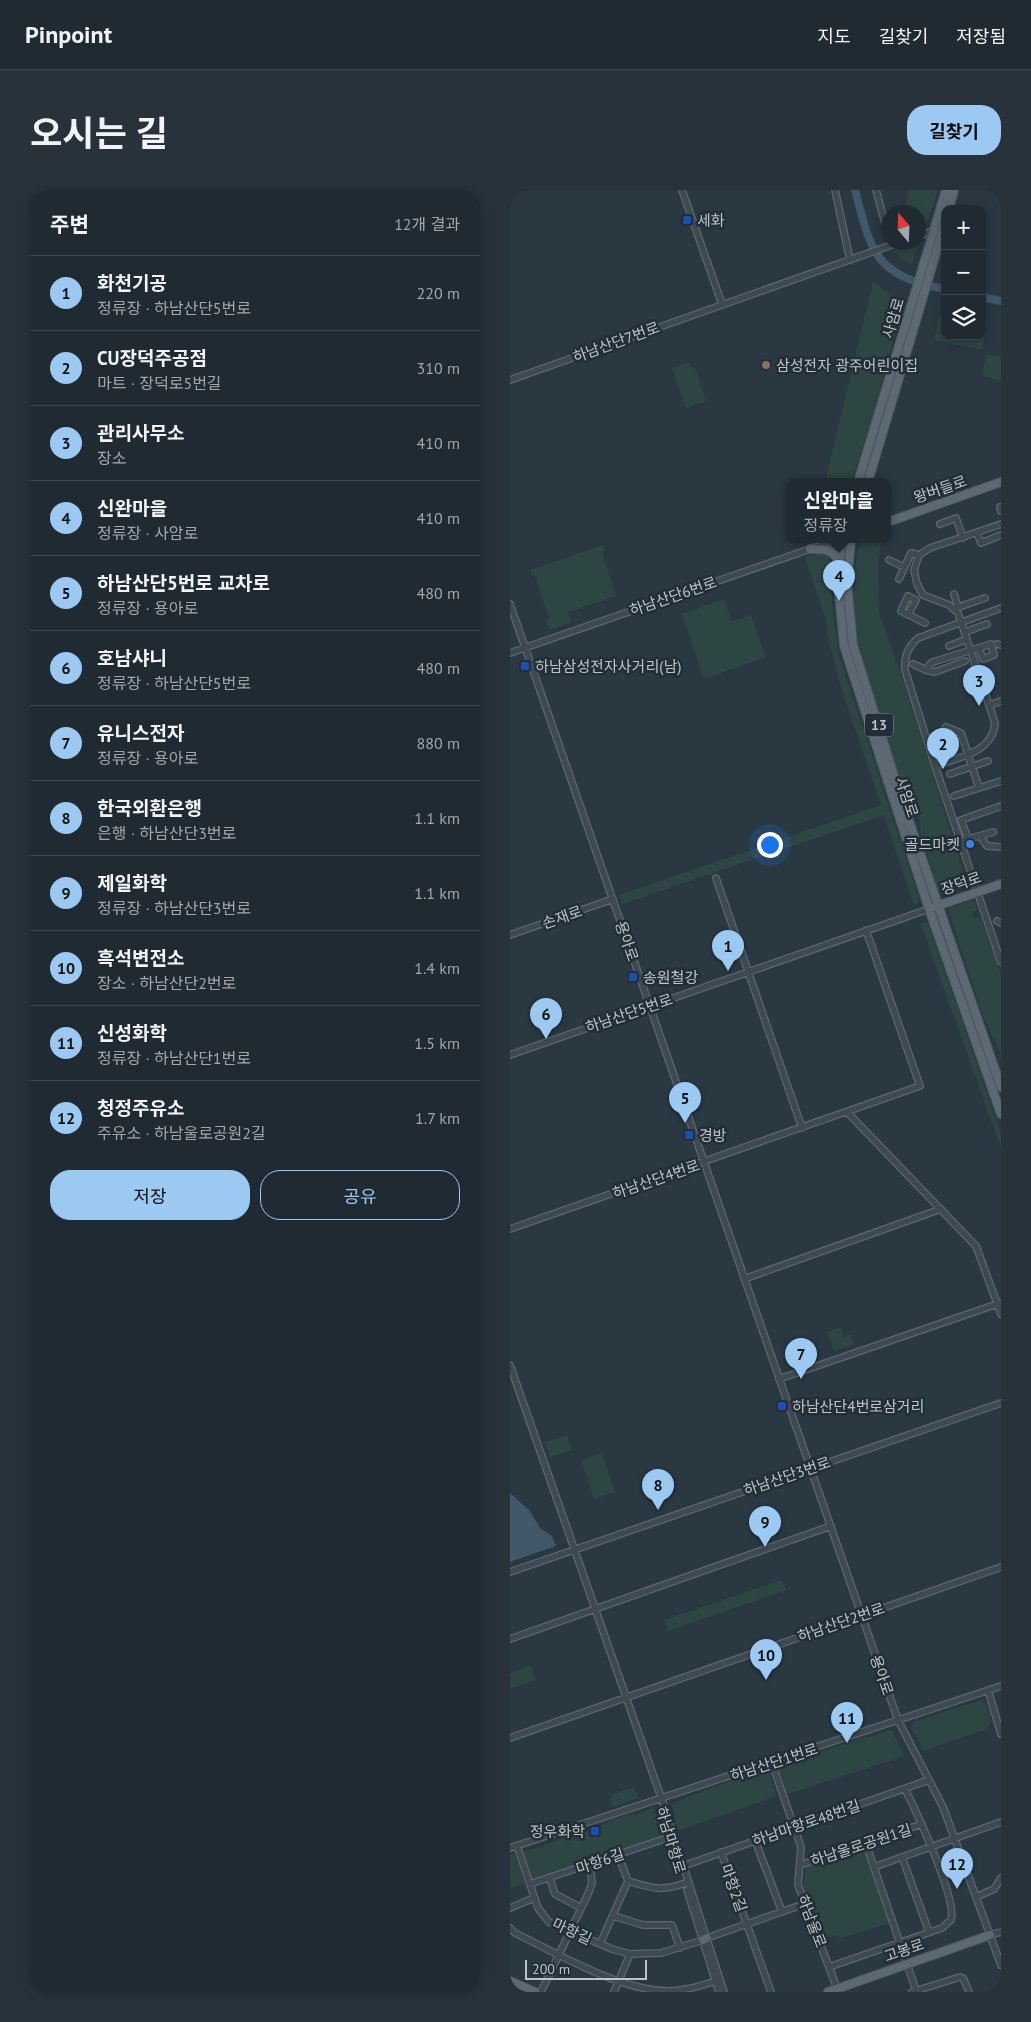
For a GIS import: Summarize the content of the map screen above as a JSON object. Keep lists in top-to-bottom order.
{
  "streets": {
    "main road": [
      "사암로",
      "왕버들로",
      "13",
      "장덕로",
      "고봉로"
    ],
    "street": [
      "하남산단7번로",
      "하남산단6번로",
      "손재로",
      "용아로",
      "하남산단5번로",
      "하남산단4번로",
      "하남산단3번로",
      "하남산단2번로",
      "하남산단1번로",
      "하남마항로48번길",
      "하남마항로",
      "하남울로공원1길",
      "마항6길",
      "마항2길",
      "하남울로",
      "마항길"
    ]
  },
  "crossings": [
    ["사암로", "장덕로"],
    ["사암로", "하남산단5번로"],
    ["하남산단6번로", "용아로"],
    ["장덕로", "하남산단5번로"],
    ["손재로", "용아로"],
    ["용아로", "하남산단5번로"],
    ["용아로", "하남산단4번로"],
    ["용아로", "하남산단3번로"],
    ["용아로", "하남산단2번로"],
    ["용아로", "하남산단1번로"],
    ["용아로", "하남마항로48번길"],
    ["용아로", "고봉로"],
    ["하남산단5번로", "하남산단4번로"],
    ["하남산단1번로", "하남마항로"],
    ["하남산단1번로", "하남울로"],
    ["하남산단1번로", "마항길"],
    ["하남마항로48번길", "하남마항로"],
    ["하남마항로48번길", "마항2길"],
    ["하남마항로48번길", "하남울로"],
    ["하남마항로", "마항6길"],
    ["하남마항로", "마항길"],
    ["하남울로공원1길", "하남울로"],
    ["마항6길", "마항길"],
    ["마항2길", "마항길"],
    ["하남울로", "마항길"],
    ["하남울로", "고봉로"]
  ],
  "places": {
    "transit": [
      "세화",
      "하남삼성전자사거리(남)",
      "송원철강",
      "경방",
      "하남산단4번로삼거리",
      "정우화학"
    ],
    "other": ["삼성전자 광주어린이집", "골드마켓"]
  },
  "scale_bar": "200 m",
  "north": "top",
  "page": {
    "header": "Pinpoint",
    "nav": ["지도", "길찾기", "저장됨"],
    "title": "오시는 길",
    "buttons": [
      "길찾기",
      ["저장", "공유"]
    ],
    "heading": ["주변", "12개 결과"],
    "map_buttons": ["+", "−"],
    "list": [
      {
        "mark": "1",
        "name": "화천기공",
        "note": "정류장 · 하남산단5번로",
        "value": "220 m"
      },
      {
        "mark": "2",
        "name": "CU장덕주공점",
        "note": "마트 · 장덕로5번길",
        "value": "310 m"
      },
      {
        "mark": "3",
        "name": "관리사무소",
        "note": "장소",
        "value": "410 m"
      },
      {
        "mark": "4",
        "name": "신완마을",
        "note": "정류장 · 사암로",
        "value": "410 m"
      },
      {
        "mark": "5",
        "name": "하남산단5번로 교차로",
        "note": "정류장 · 용아로",
        "value": "480 m"
      },
      {
        "mark": "6",
        "name": "호남샤니",
        "note": "정류장 · 하남산단5번로",
        "value": "480 m"
      },
      {
        "mark": "7",
        "name": "유니스전자",
        "note": "정류장 · 용아로",
        "value": "880 m"
      },
      {
        "mark": "8",
        "name": "한국외환은행",
        "note": "은행 · 하남산단3번로",
        "value": "1.1 km"
      },
      {
        "mark": "9",
        "name": "제일화학",
        "note": "정류장 · 하남산단3번로",
        "value": "1.1 km"
      },
      {
        "mark": "10",
        "name": "흑석변전소",
        "note": "장소 · 하남산단2번로",
        "value": "1.4 km"
      },
      {
        "mark": "11",
        "name": "신성화학",
        "note": "정류장 · 하남산단1번로",
        "value": "1.5 km"
      },
      {
        "mark": "12",
        "name": "청정주유소",
        "note": "주유소 · 하남울로공원2길",
        "value": "1.7 km"
      }
    ],
    "popup": ["신완마을", "정류장"],
    "pins": [
      "4",
      "3",
      "2",
      "1",
      "6",
      "5",
      "7",
      "8",
      "9",
      "10",
      "11",
      "12"
    ],
    "scale": "200 m"
  }
}
